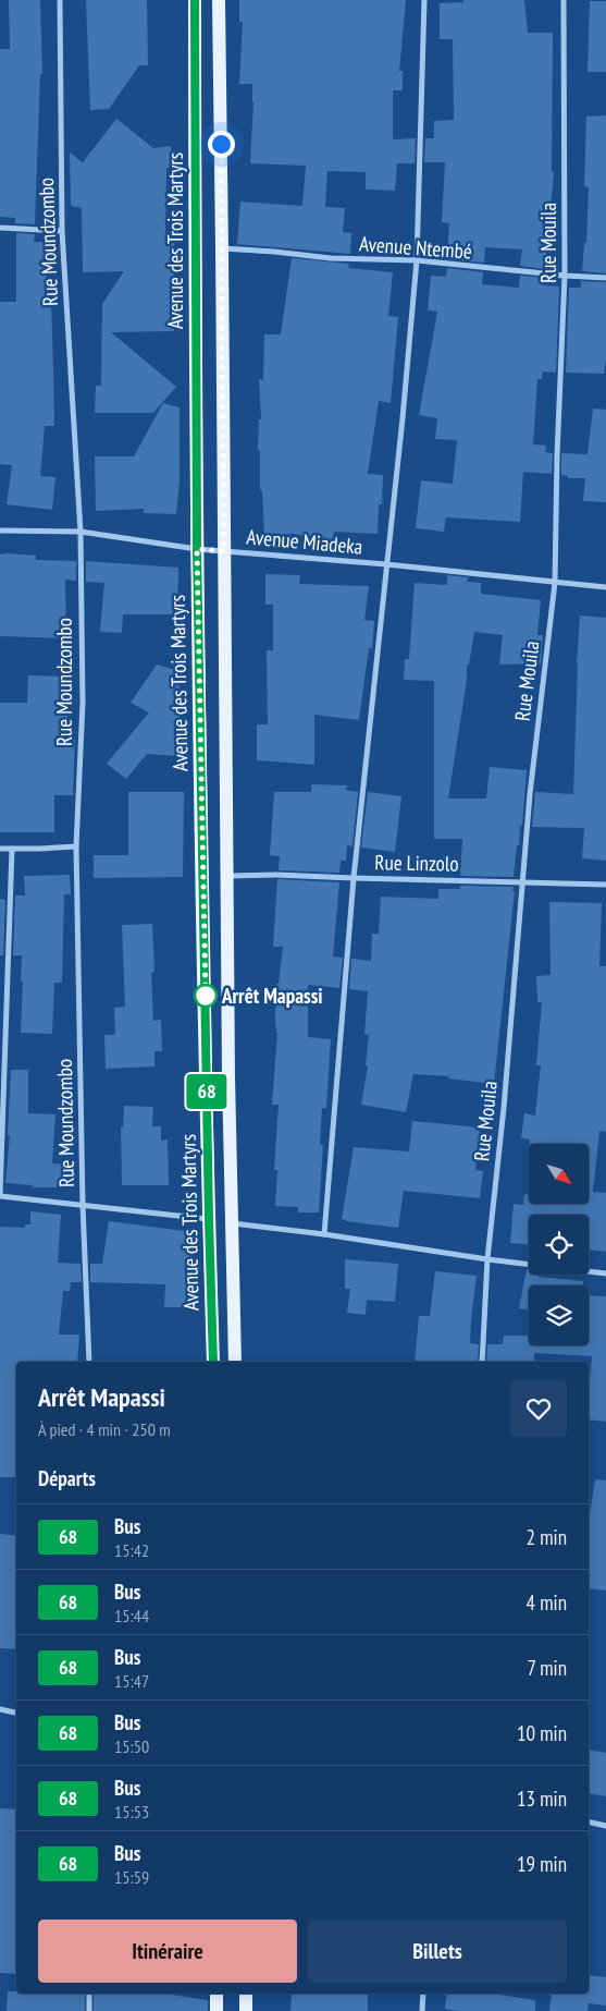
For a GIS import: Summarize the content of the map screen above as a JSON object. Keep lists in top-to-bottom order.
{
  "streets": {
    "main road": ["Avenue des Trois Martyrs"],
    "street": [
      "Rue Moundzombo",
      "Rue Mouila",
      "Avenue Ntembé",
      "Avenue Miadeka",
      "Rue Linzolo"
    ]
  },
  "crossings": [
    ["Avenue des Trois Martyrs", "Avenue Ntembé"],
    ["Avenue des Trois Martyrs", "Avenue Miadeka"],
    ["Avenue des Trois Martyrs", "Rue Linzolo"],
    ["Rue Moundzombo", "Avenue Miadeka"],
    ["Rue Mouila", "Avenue Ntembé"],
    ["Rue Mouila", "Avenue Miadeka"],
    ["Rue Mouila", "Rue Linzolo"]
  ],
  "places": ["Arrêt Mapassi"],
  "lines": ["bus line 68"],
  "north": "bottom right",
  "page": {
    "on_map": "68",
    "heading": [
      ["Arrêt Mapassi", "À pied · 4 min · 250 m"],
      "Départs"
    ],
    "list": [
      {
        "mark": "68",
        "name": "Bus",
        "note": "15:42",
        "value": "2 min"
      },
      {
        "mark": "68",
        "name": "Bus",
        "note": "15:44",
        "value": "4 min"
      },
      {
        "mark": "68",
        "name": "Bus",
        "note": "15:47",
        "value": "7 min"
      },
      {
        "mark": "68",
        "name": "Bus",
        "note": "15:50",
        "value": "10 min"
      },
      {
        "mark": "68",
        "name": "Bus",
        "note": "15:53",
        "value": "13 min"
      },
      {
        "mark": "68",
        "name": "Bus",
        "note": "15:59",
        "value": "19 min"
      }
    ],
    "buttons": ["Itinéraire", "Billets"]
  }
}
